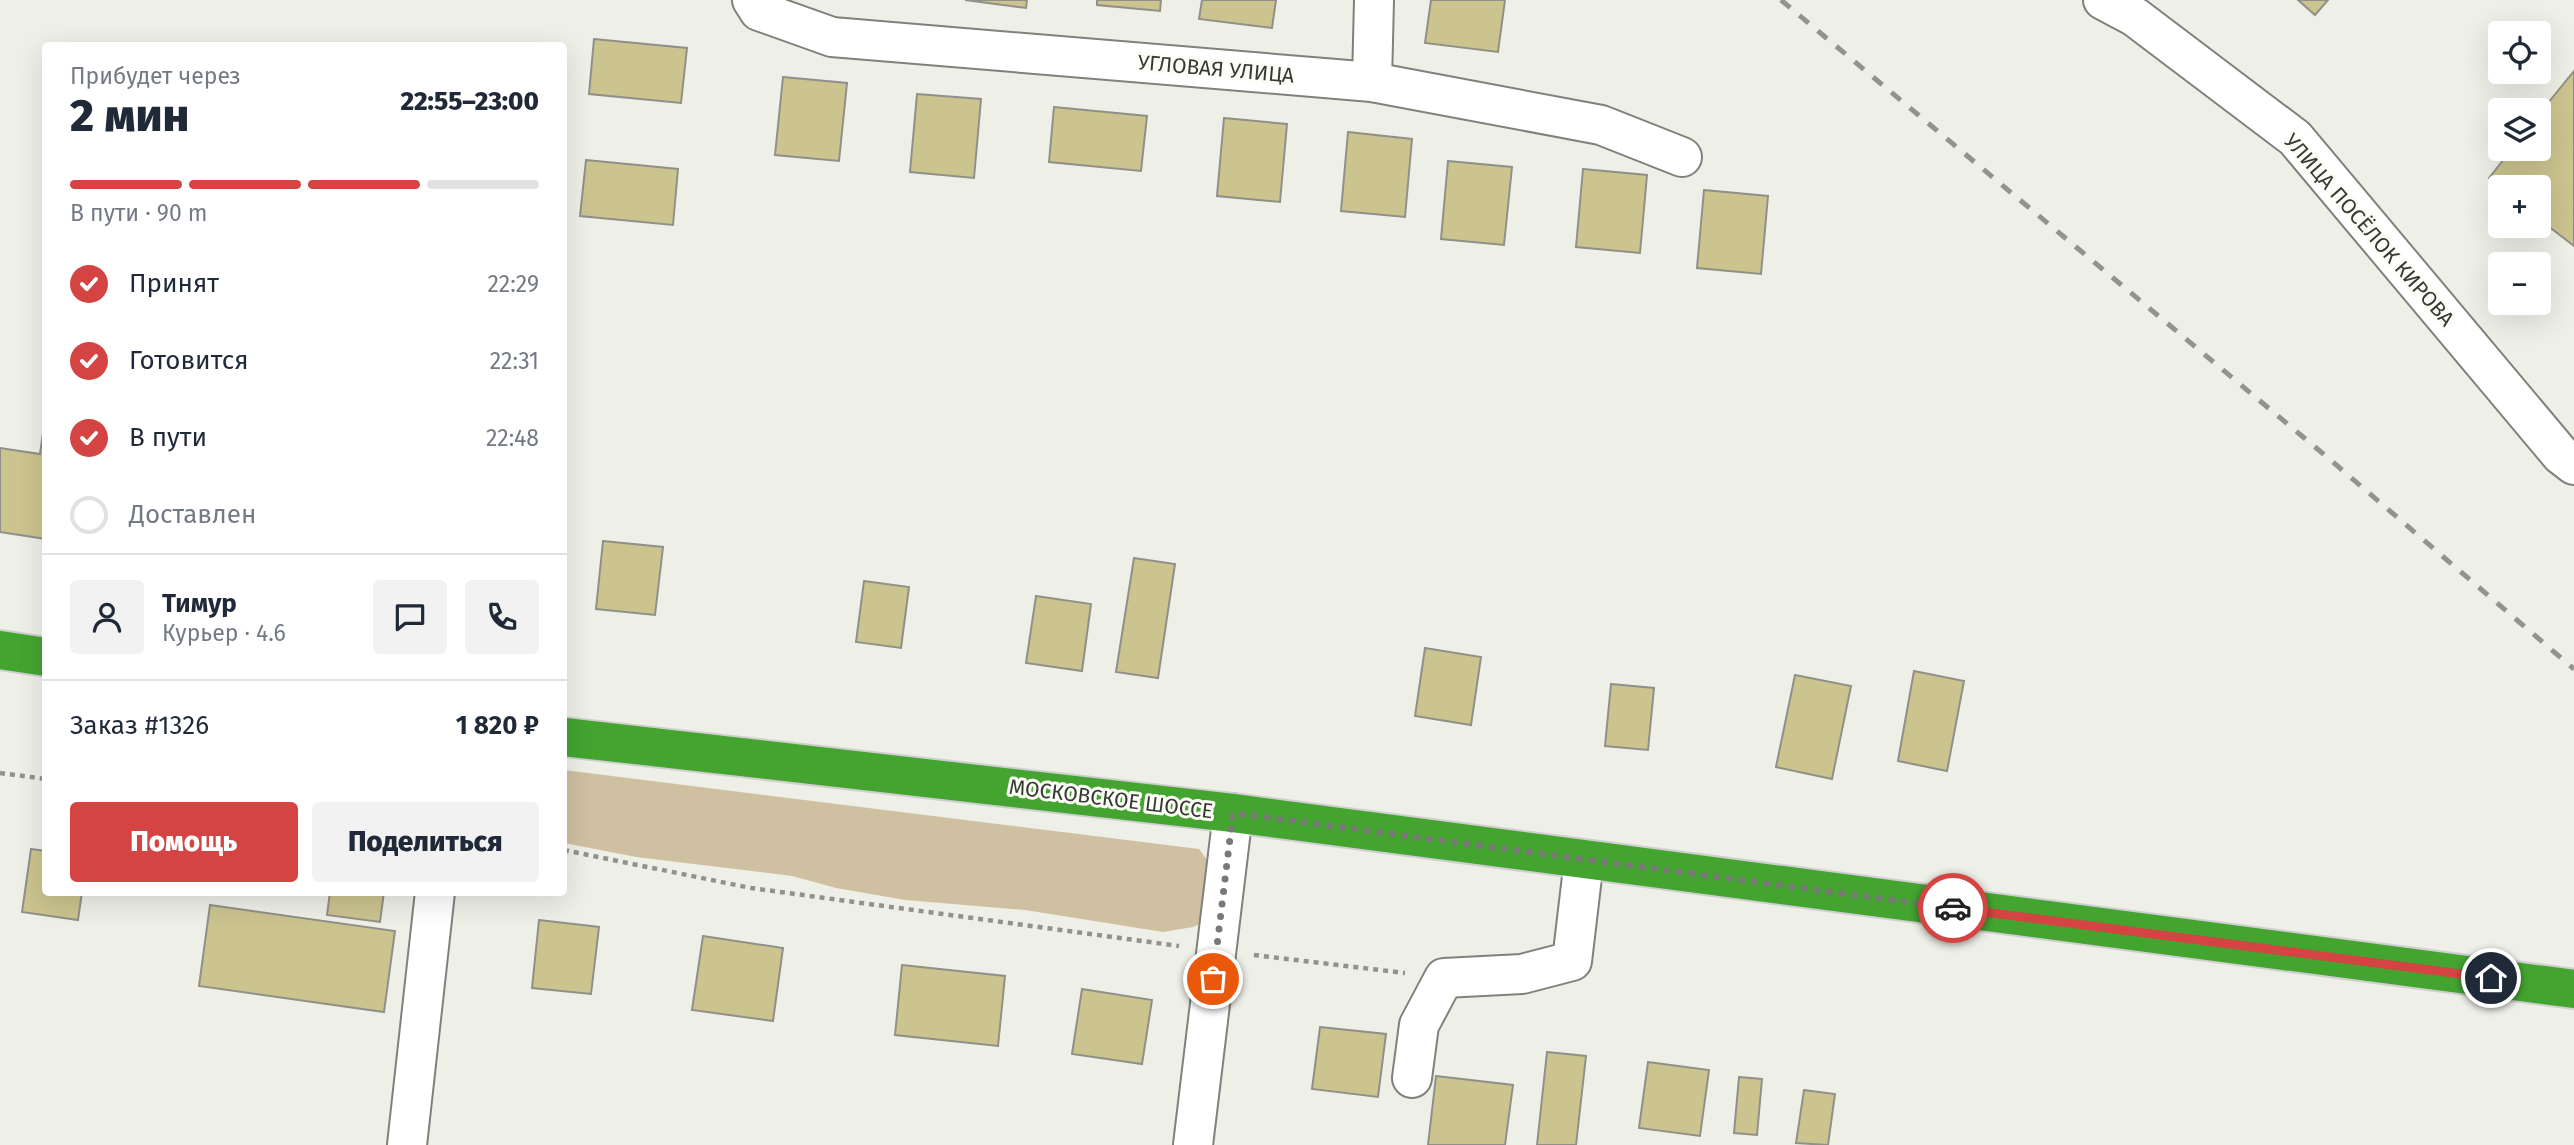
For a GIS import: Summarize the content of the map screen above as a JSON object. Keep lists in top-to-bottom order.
{
  "streets": {
    "highway": ["МОСКОВСКОЕ ШОССЕ"],
    "street": ["УГЛОВАЯ УЛИЦА", "УЛИЦА ПОСЁЛОК КИРОВА"]
  },
  "page": {
    "map_buttons": ["+", "−"],
    "heading": ["2 мин", "Прибудет через", "22:55–23:00"],
    "panel": [
      "Тимур",
      "Курьер · 4.6",
      "Заказ #1326",
      "1 820 ₽"
    ],
    "bar": "В пути · 90 m",
    "list": [
      ["Принят", "22:29"],
      ["Готовится", "22:31"],
      ["В пути", "22:48"],
      "Доставлен"
    ],
    "buttons": ["Помощь", "Поделиться"]
  }
}
